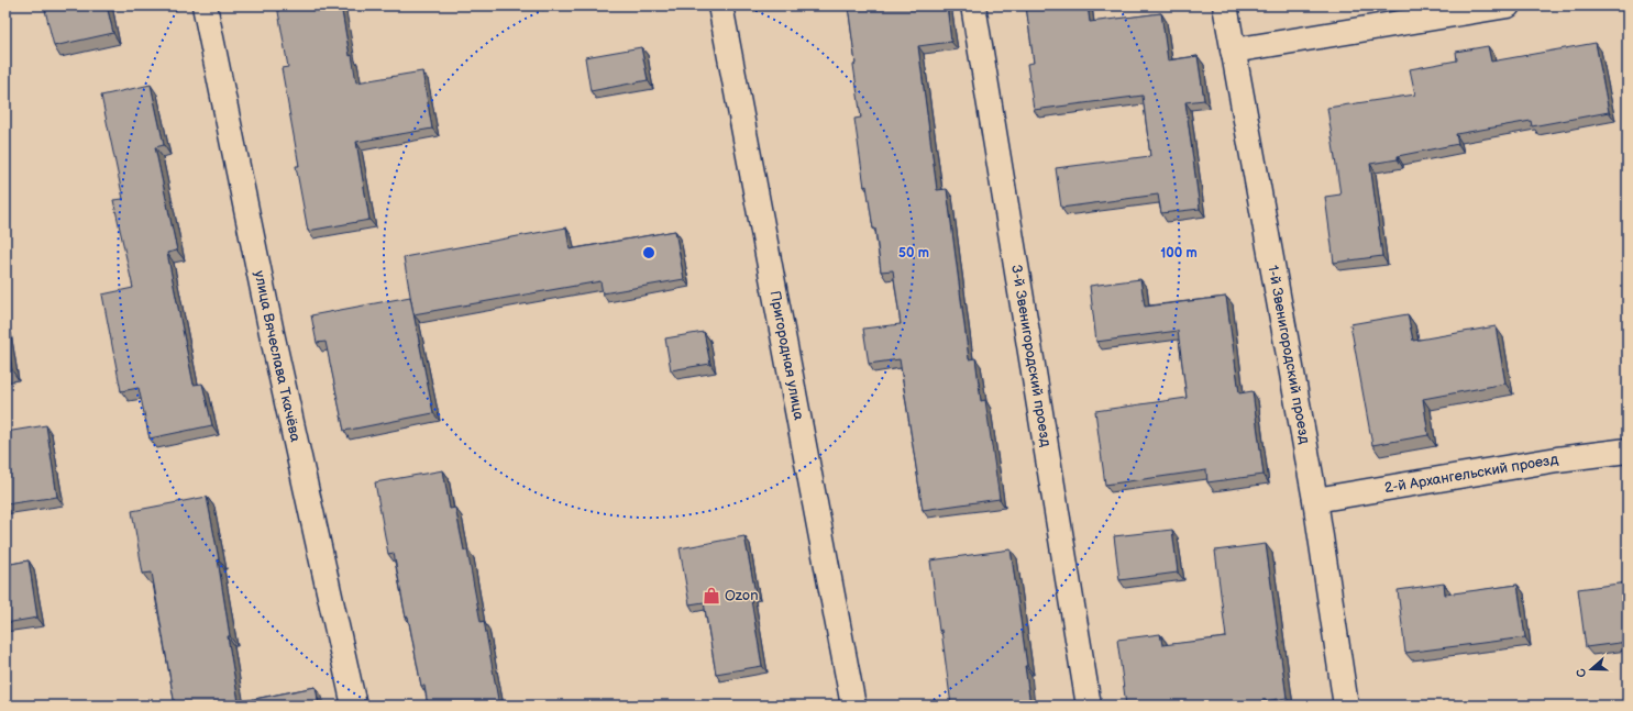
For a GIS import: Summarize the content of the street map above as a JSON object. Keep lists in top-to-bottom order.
{
  "streets": {
    "street": [
      "1-й Звенигородский проезд",
      "улица Вячеслава Ткачёва",
      "Пригородная улица",
      "3-й Звенигородский проезд",
      "2-й Архангельский проезд"
    ]
  },
  "crossings": [
    ["1-й Звенигородский проезд", "2-й Архангельский проезд"]
  ],
  "places": {
    "shop": ["Ozon"]
  },
  "north": "left",
  "rings": ["50 m", "100 m"]
}
